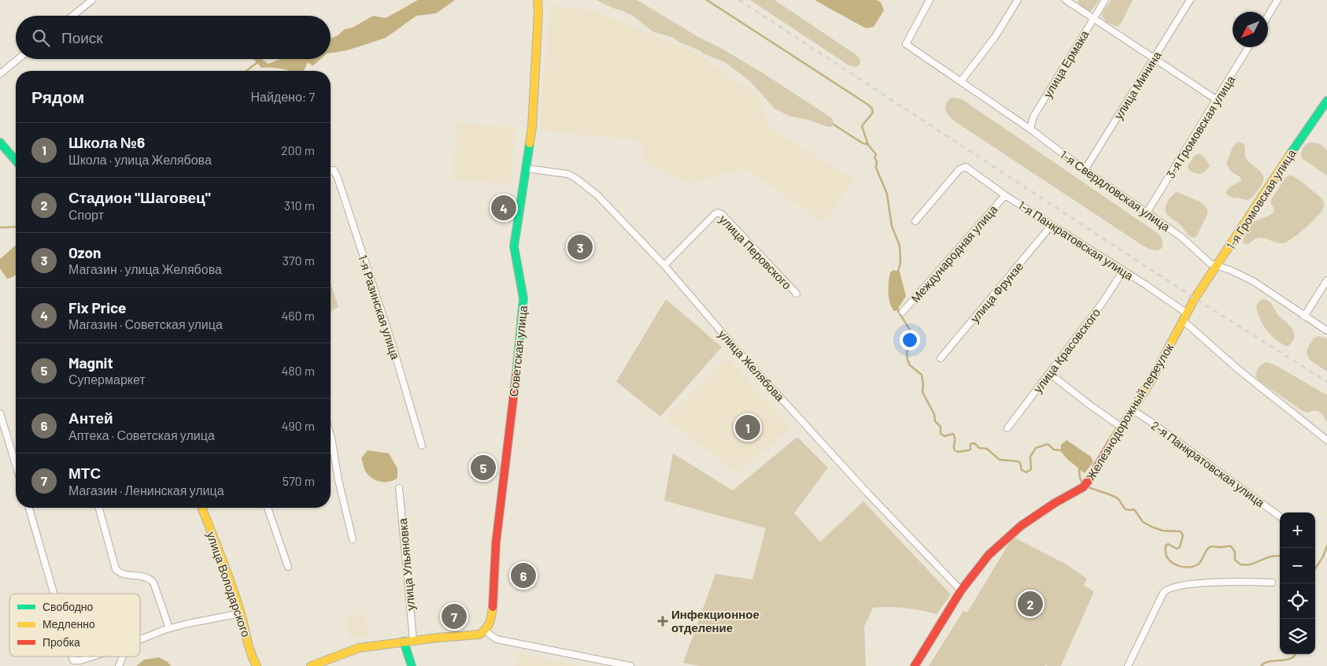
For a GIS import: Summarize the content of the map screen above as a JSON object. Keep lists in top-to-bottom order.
{
  "streets": {
    "street": [
      "улица Ермака",
      "улица Минина",
      "3-я Громовская улица",
      "1-я Свердловская улица",
      "1-я Громовская улица",
      "1-я Панкратовская улица",
      "улица Перовского",
      "Международная улица",
      "улица Фрунзе",
      "1-я Разинская улица",
      "улица Красовского",
      "Советская улица",
      "улица Желябова",
      "Железнодорожный переулок",
      "2-я Панкратовская улица",
      "улица Ульяновка",
      "улица Володарского"
    ]
  },
  "crossings": [
    ["улица Ермака", "1-я Свердловская улица"],
    ["улица Минина", "1-я Свердловская улица"],
    ["3-я Громовская улица", "1-я Свердловская улица"],
    ["1-я Свердловская улица", "1-я Громовская улица"],
    ["1-я Громовская улица", "Железнодорожный переулок"],
    ["1-я Панкратовская улица", "Международная улица"],
    ["1-я Панкратовская улица", "улица Фрунзе"],
    ["1-я Панкратовская улица", "улица Красовского"],
    ["1-я Панкратовская улица", "Железнодорожный переулок"],
    ["улица Перовского", "улица Желябова"],
    ["Советская улица", "улица Желябова"],
    ["улица Желябова", "Железнодорожный переулок"],
    ["Железнодорожный переулок", "2-я Панкратовская улица"]
  ],
  "places": {
    "health": ["Инфекционное отделение"]
  },
  "legend": ["Свободно", "Медленно", "Пробка"],
  "north": "bottom left",
  "page": {
    "search": "Поиск",
    "heading": ["Рядом", "Найдено: 7"],
    "list": [
      {
        "mark": "1",
        "name": "Школа №6",
        "note": "Школа · улица Желябова",
        "value": "200 m"
      },
      {
        "mark": "2",
        "name": "Стадион \"Шаговец\"",
        "note": "Спорт",
        "value": "310 m"
      },
      {
        "mark": "3",
        "name": "Ozon",
        "note": "Магазин · улица Желябова",
        "value": "370 m"
      },
      {
        "mark": "4",
        "name": "Fix Price",
        "note": "Магазин · Советская улица",
        "value": "460 m"
      },
      {
        "mark": "5",
        "name": "Magnit",
        "note": "Супермаркет",
        "value": "480 m"
      },
      {
        "mark": "6",
        "name": "Антей",
        "note": "Аптека · Советская улица",
        "value": "490 m"
      },
      {
        "mark": "7",
        "name": "МТС",
        "note": "Магазин · Ленинская улица",
        "value": "570 m"
      }
    ],
    "pins": [
      "4",
      "3",
      "1",
      "5",
      "6",
      "2",
      "7"
    ],
    "map_buttons": ["+", "−"]
  }
}
